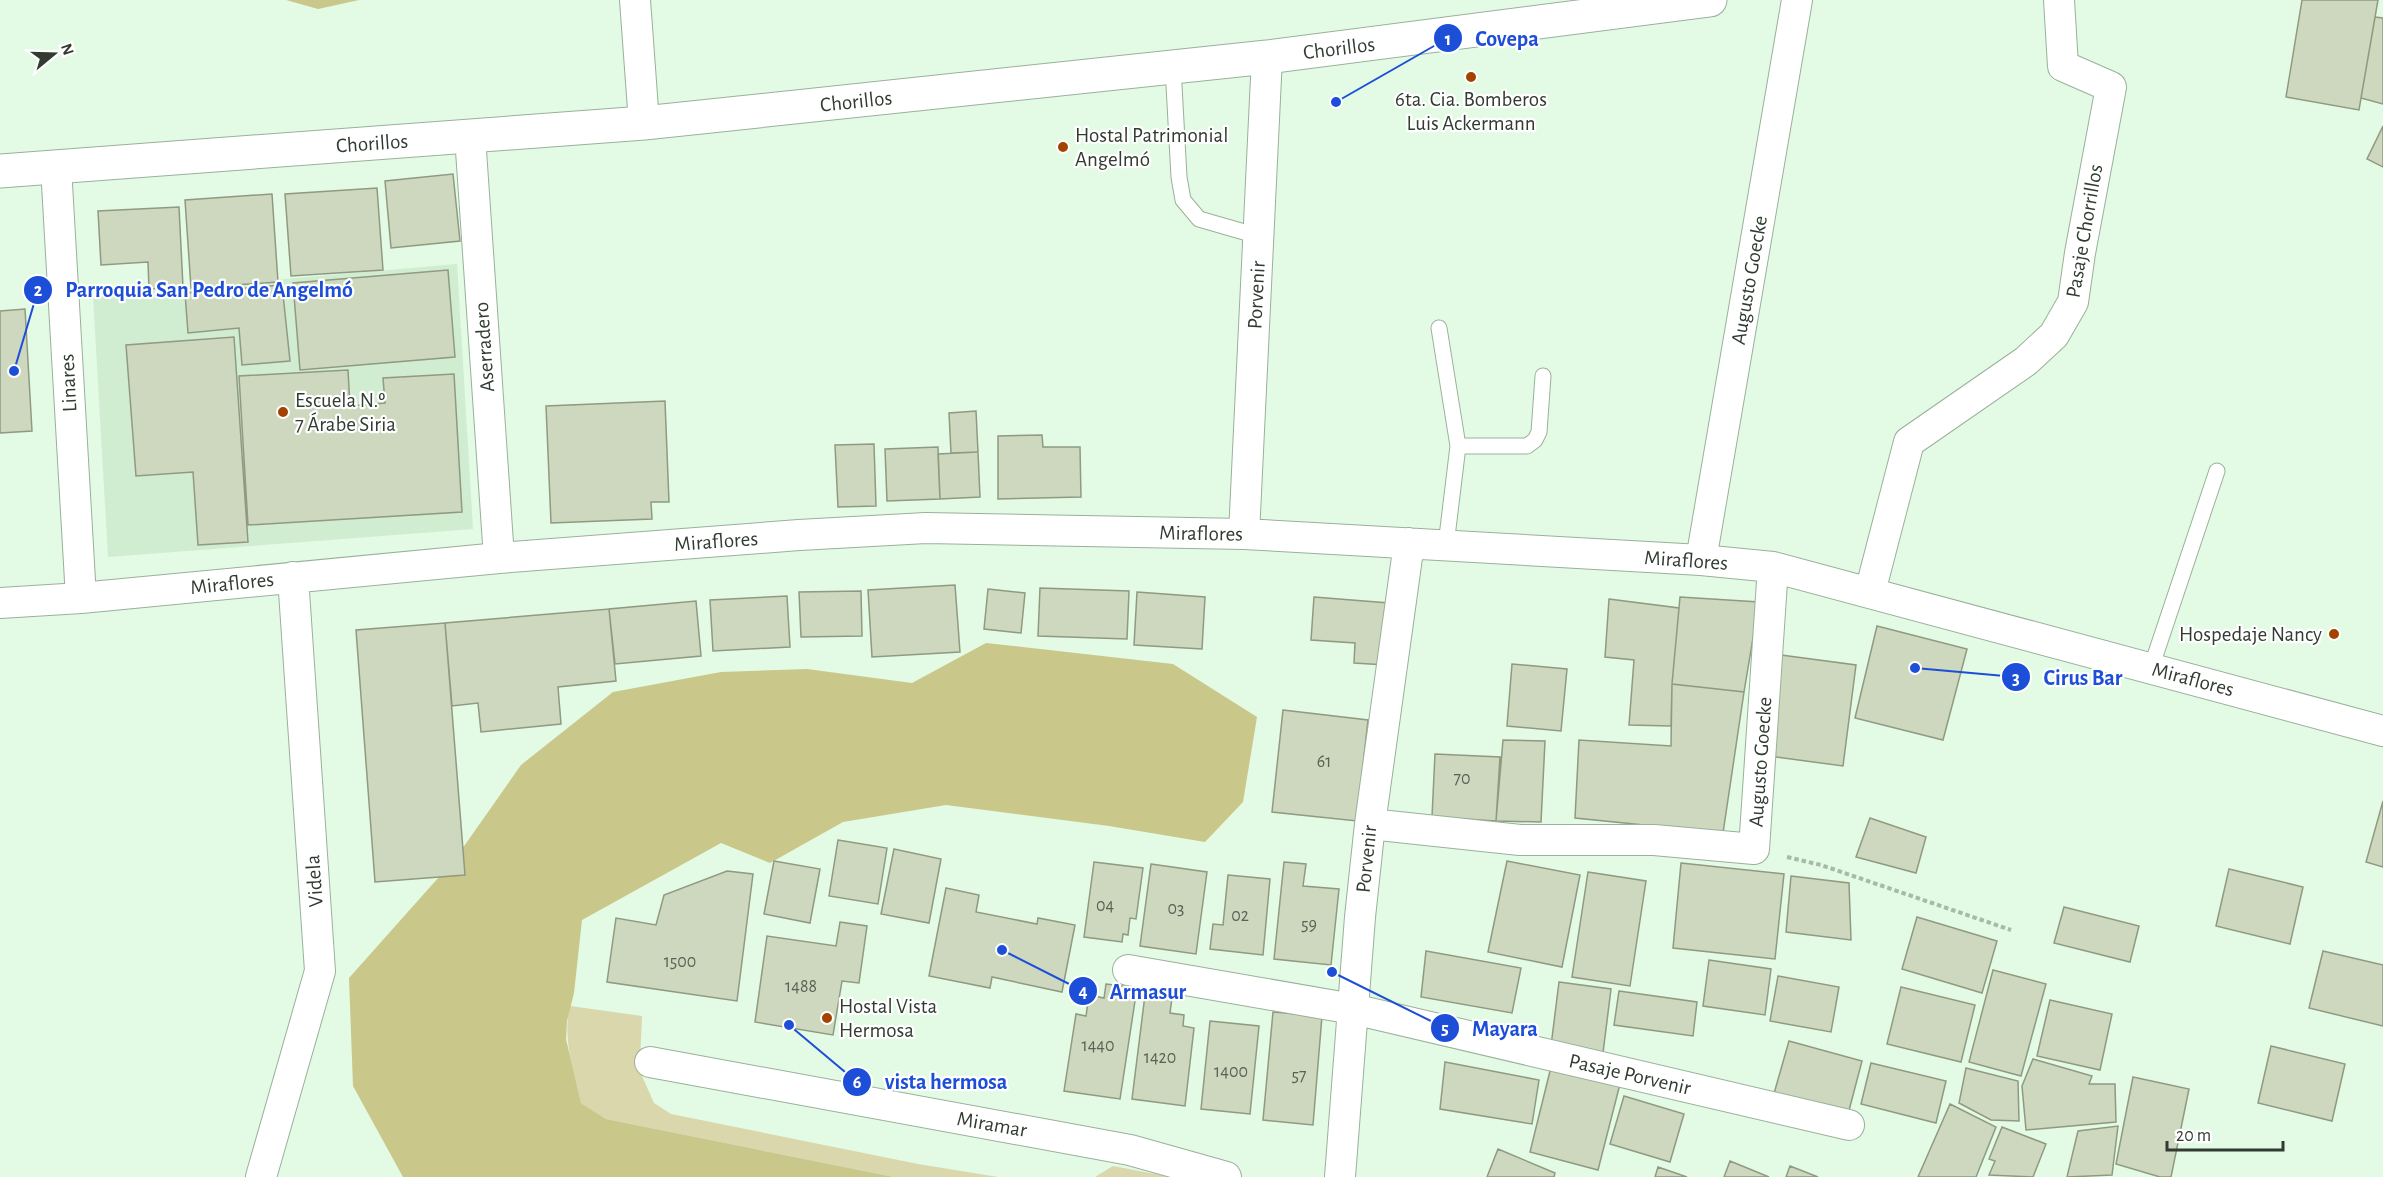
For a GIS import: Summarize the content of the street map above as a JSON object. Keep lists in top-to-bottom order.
{
  "streets": {
    "street": [
      "Chorillos",
      "Pasaje Chorrillos",
      "Augusto Goecke",
      "Porvenir",
      "Aserradero",
      "Linares",
      "Miraflores",
      "Videla",
      "Pasaje Porvenir",
      "Miramar"
    ]
  },
  "crossings": [
    ["Chorillos", "Porvenir"],
    ["Chorillos", "Aserradero"],
    ["Chorillos", "Linares"],
    ["Pasaje Chorrillos", "Miraflores"],
    ["Augusto Goecke", "Porvenir"],
    ["Augusto Goecke", "Miraflores"],
    ["Porvenir", "Miraflores"],
    ["Porvenir", "Pasaje Porvenir"],
    ["Aserradero", "Miraflores"],
    ["Linares", "Miraflores"],
    ["Miraflores", "Videla"]
  ],
  "places": [
    "6ta. Cia. Bomberos Luis Ackermann",
    "Covepa",
    "Hostal Patrimonial Angelmó",
    "Parroquia San Pedro de Angelmó",
    "Escuela N.º 7 Árabe Siria",
    "Hospedaje Nancy",
    "Cirus Bar",
    "Armasur",
    "Mayara",
    "Hostal Vista Hermosa",
    "vista hermosa"
  ],
  "house_numbers": [
    "61",
    "70",
    "04",
    "03",
    "02",
    "59",
    "1500",
    "1488",
    "1440",
    "1420",
    "1400",
    "57"
  ],
  "scale_bar": "20 m",
  "north": "right"
}
